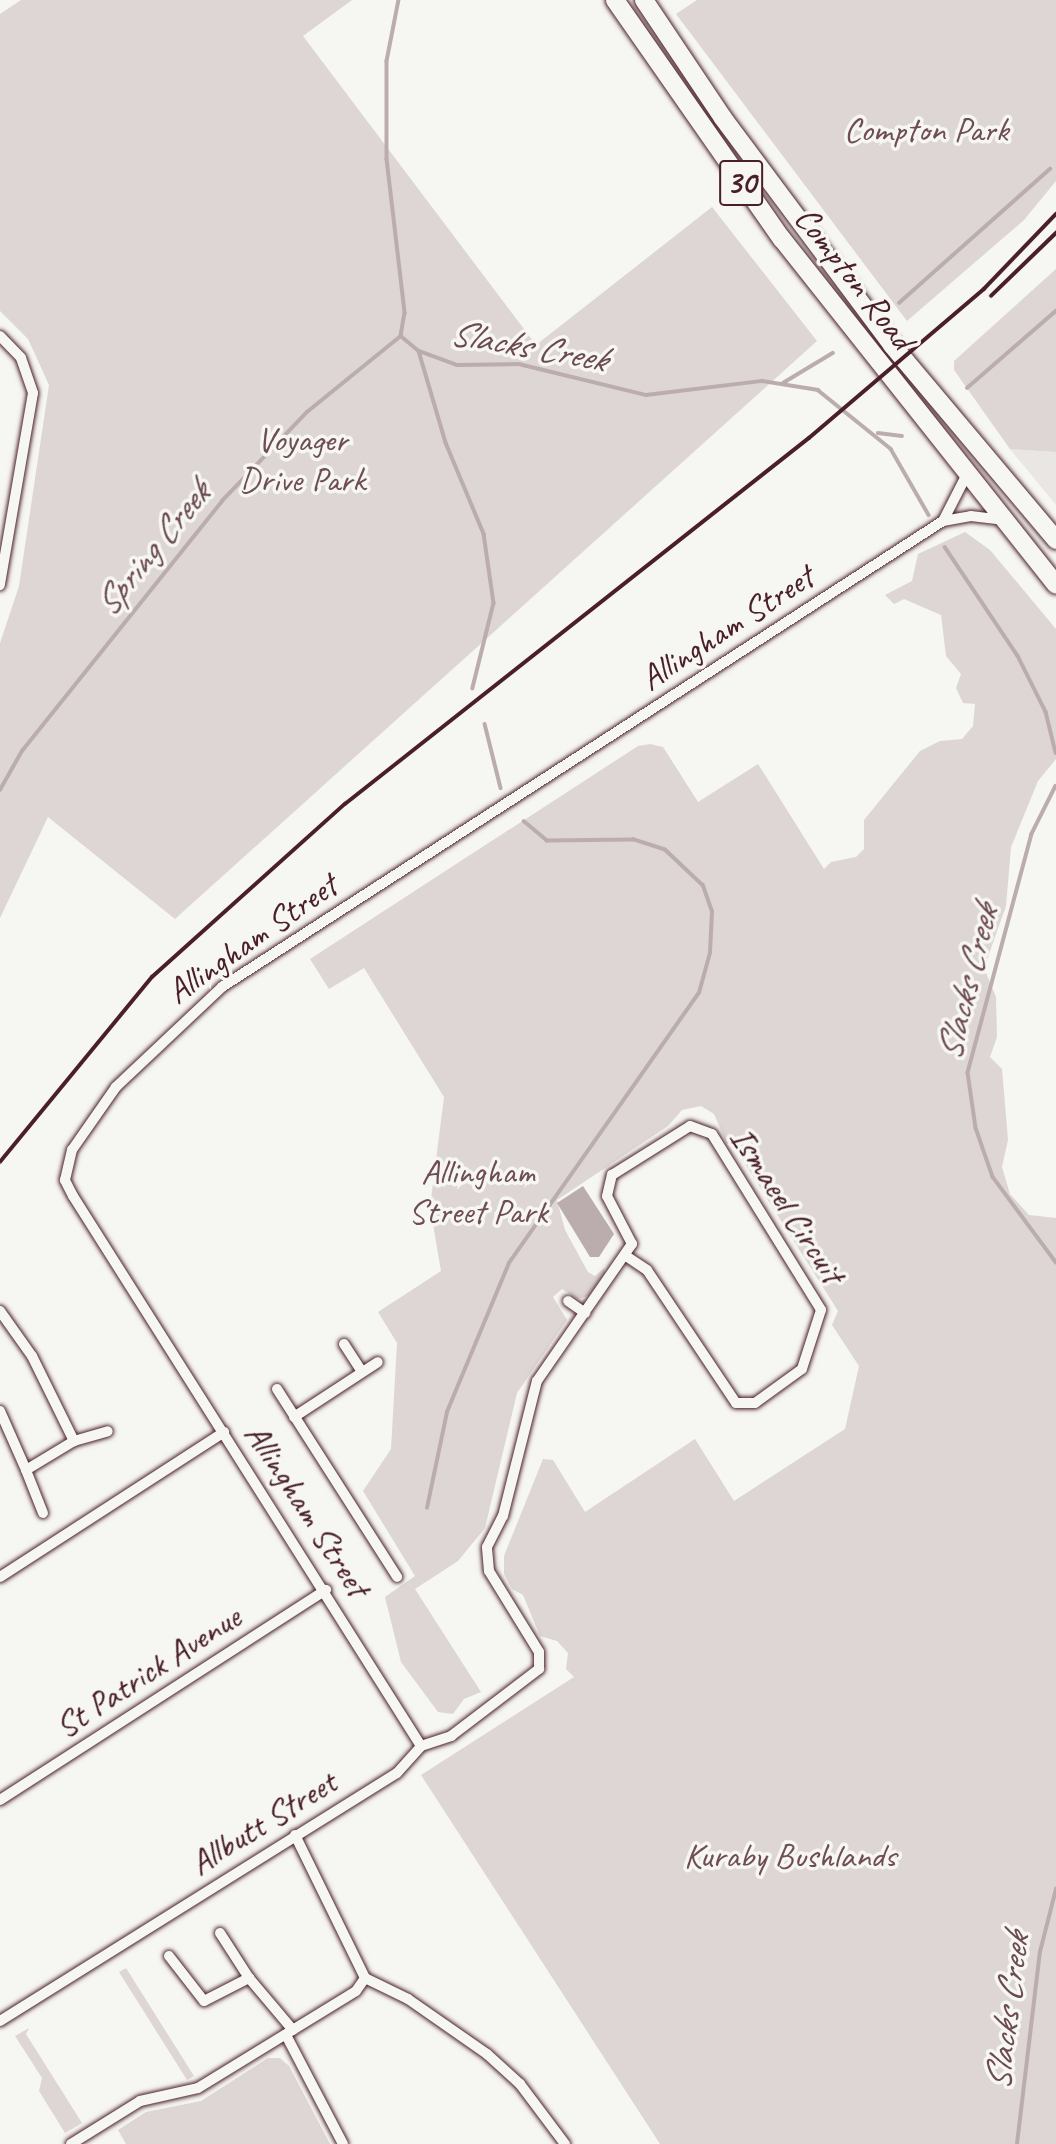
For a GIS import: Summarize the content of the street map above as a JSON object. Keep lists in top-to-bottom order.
{
  "streets": {
    "main road": ["30", "Compton Road"],
    "street": [
      "Allingham Street",
      "Ismaeel Circuit",
      "St Patrick Avenue",
      "Allbutt Street"
    ]
  },
  "crossings": [
    ["Compton Road", "Allingham Street"],
    ["Allingham Street", "St Patrick Avenue"],
    ["Allingham Street", "Allbutt Street"]
  ],
  "water": ["Slacks Creek", "Spring Creek"],
  "parks": [
    "Compton Park",
    "Voyager Drive Park",
    "Allingham Street Park",
    "Kuraby Bushlands"
  ]
}
